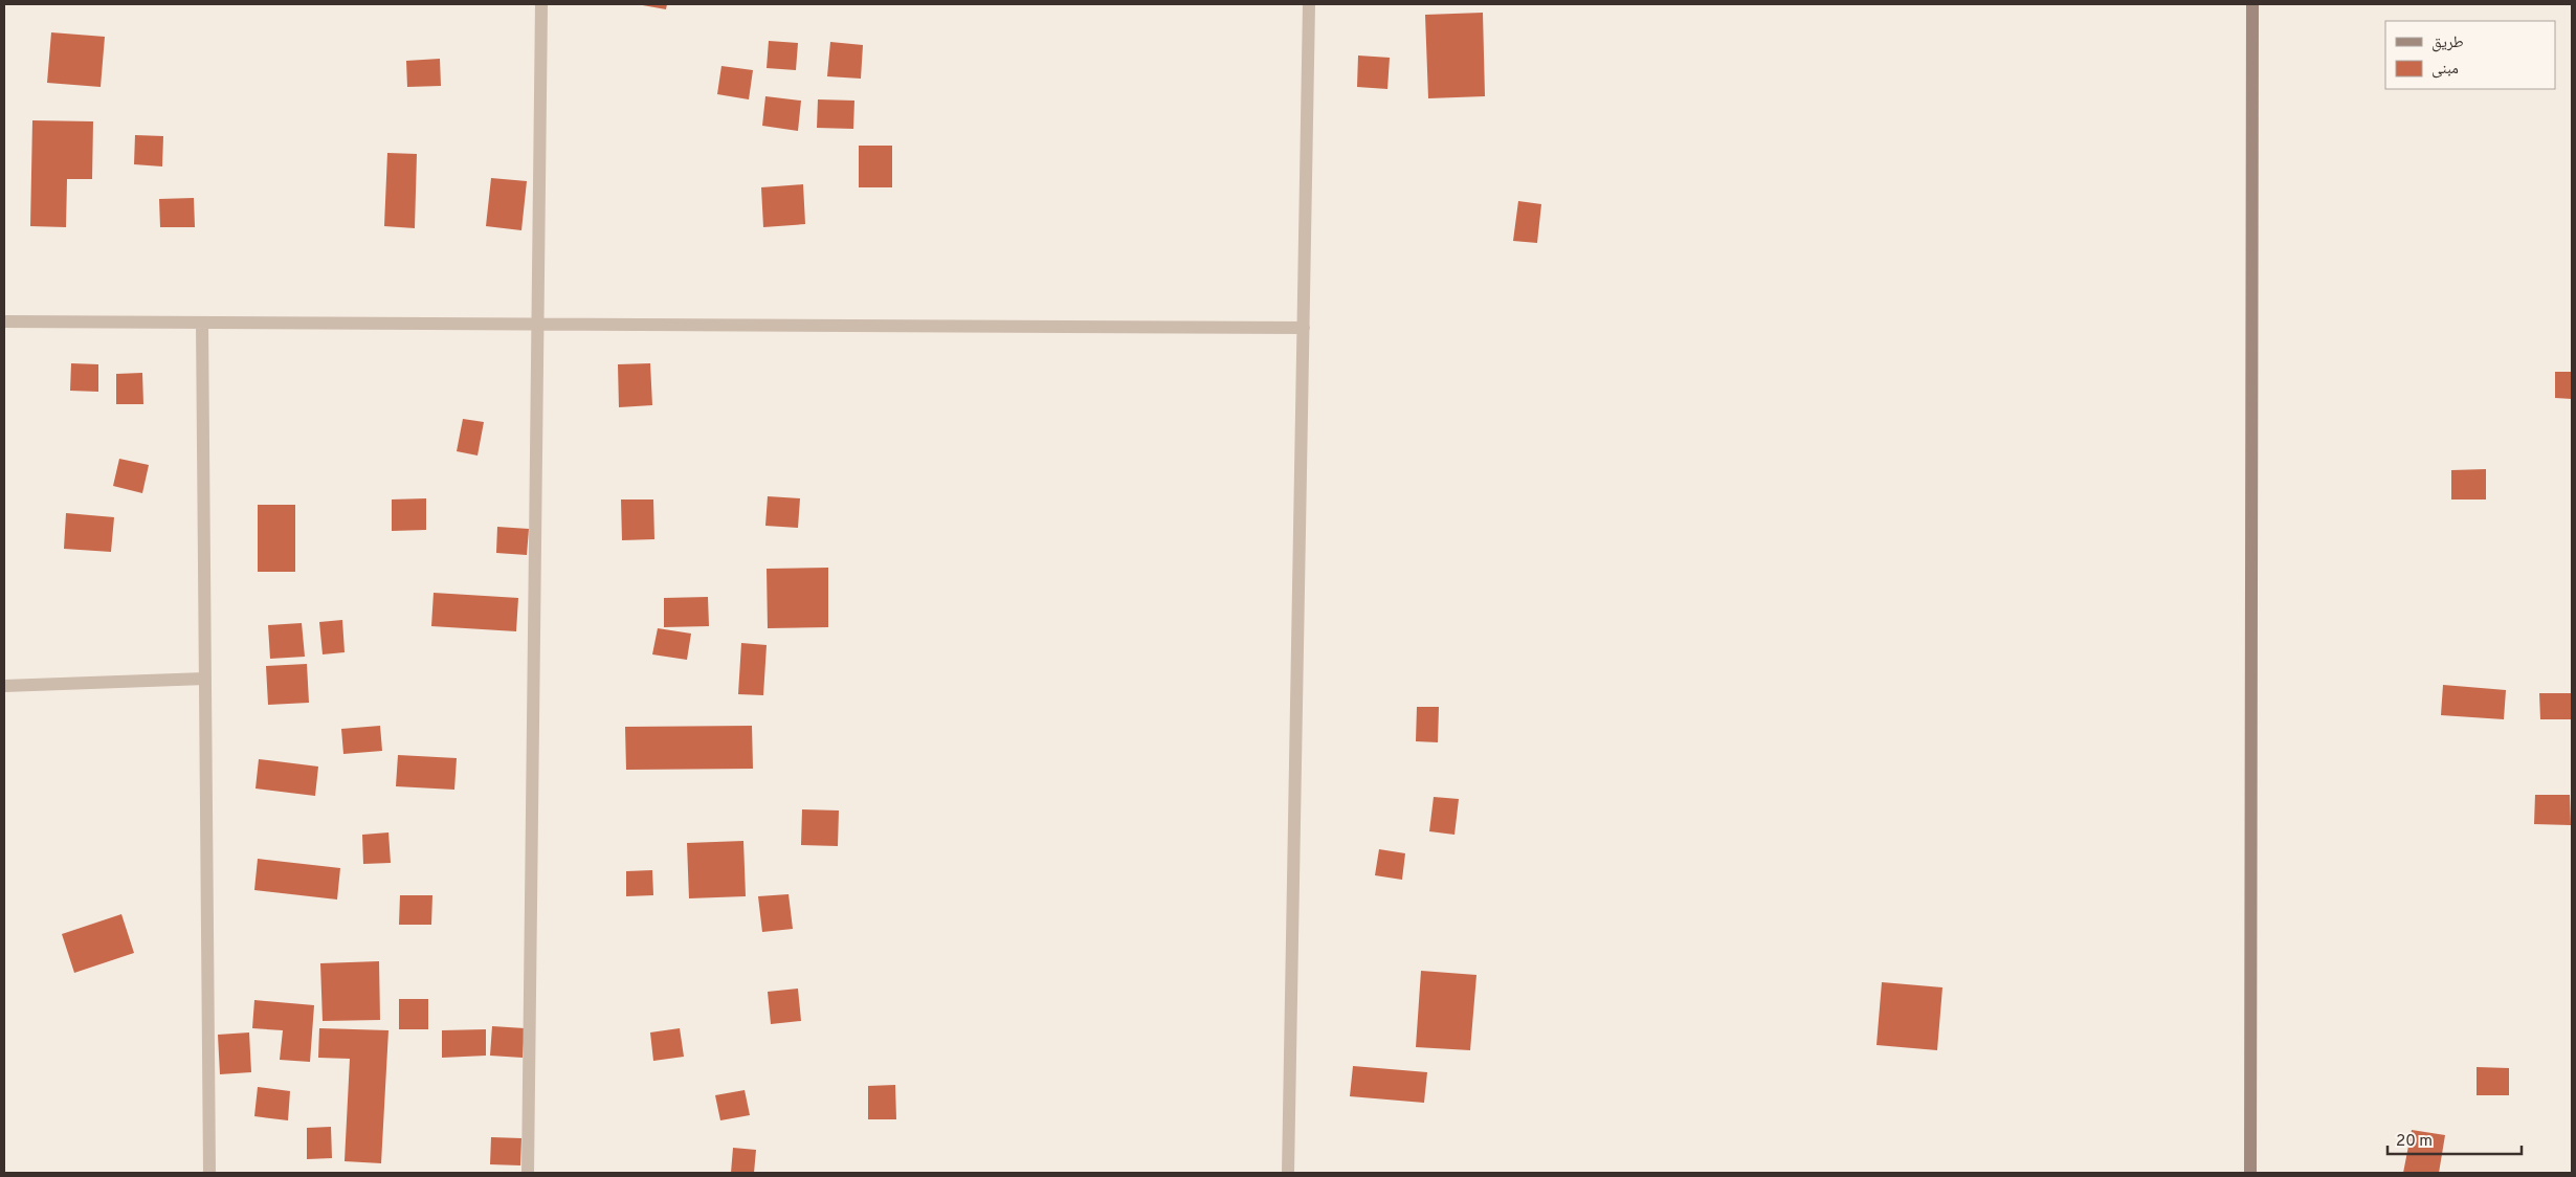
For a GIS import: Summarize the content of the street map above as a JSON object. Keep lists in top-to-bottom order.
{
  "legend": ["طريق", "مبنى"],
  "scale_bar": "20 m"
}
